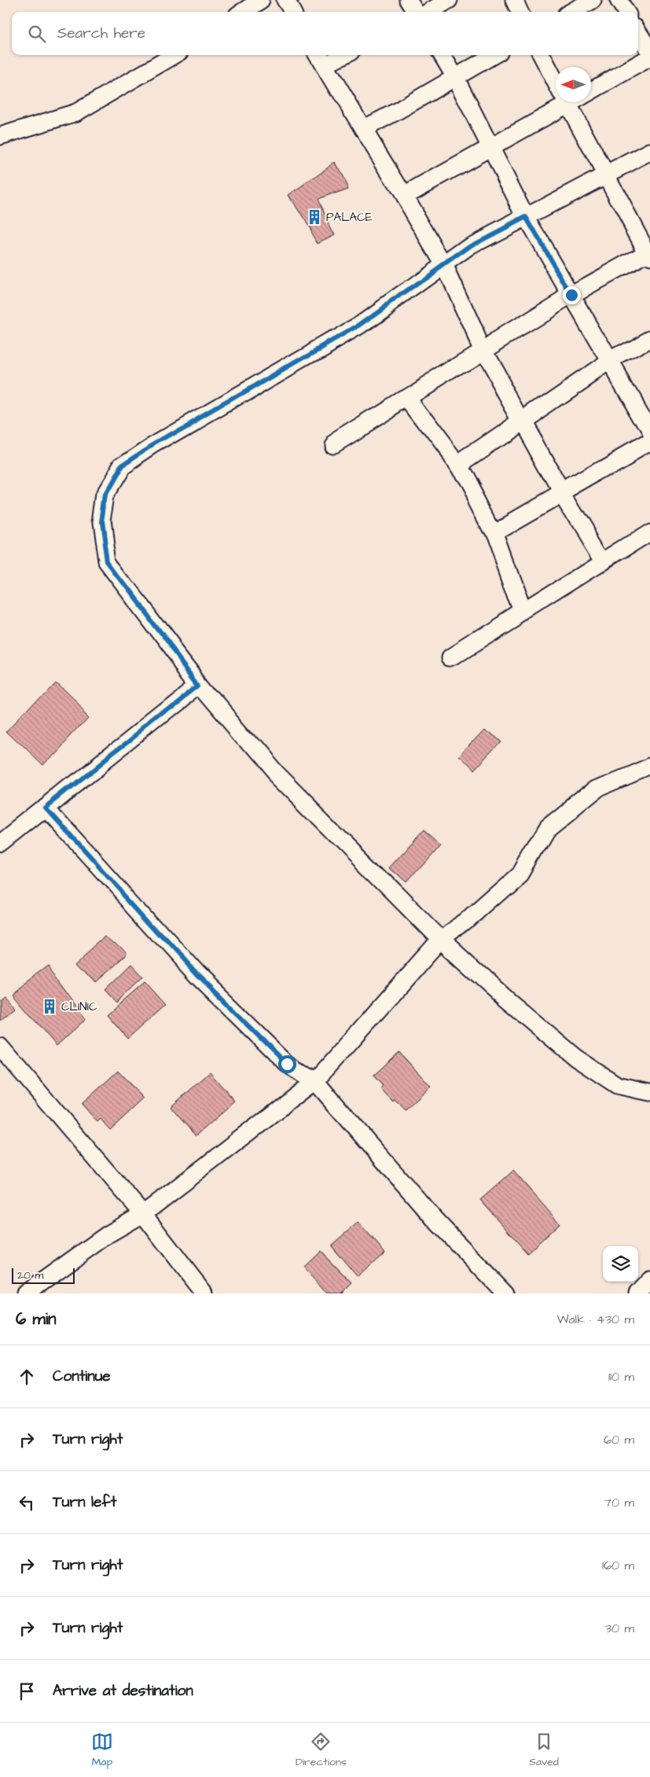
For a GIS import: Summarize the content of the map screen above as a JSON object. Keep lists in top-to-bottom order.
{
  "places": {
    "building": ["PALACE", "CLINIC"]
  },
  "scale_bar": "20 m",
  "north": "left",
  "page": {
    "search": "Search here",
    "scale": "20 m",
    "heading": ["6 min", "Walk · 430 m"],
    "list": [
      ["Continue", "110 m"],
      ["Turn right", "60 m"],
      ["Turn left", "70 m"],
      ["Turn right", "160 m"],
      ["Turn right", "30 m"],
      "Arrive at destination"
    ],
    "nav": ["Map", "Directions", "Saved"]
  }
}
